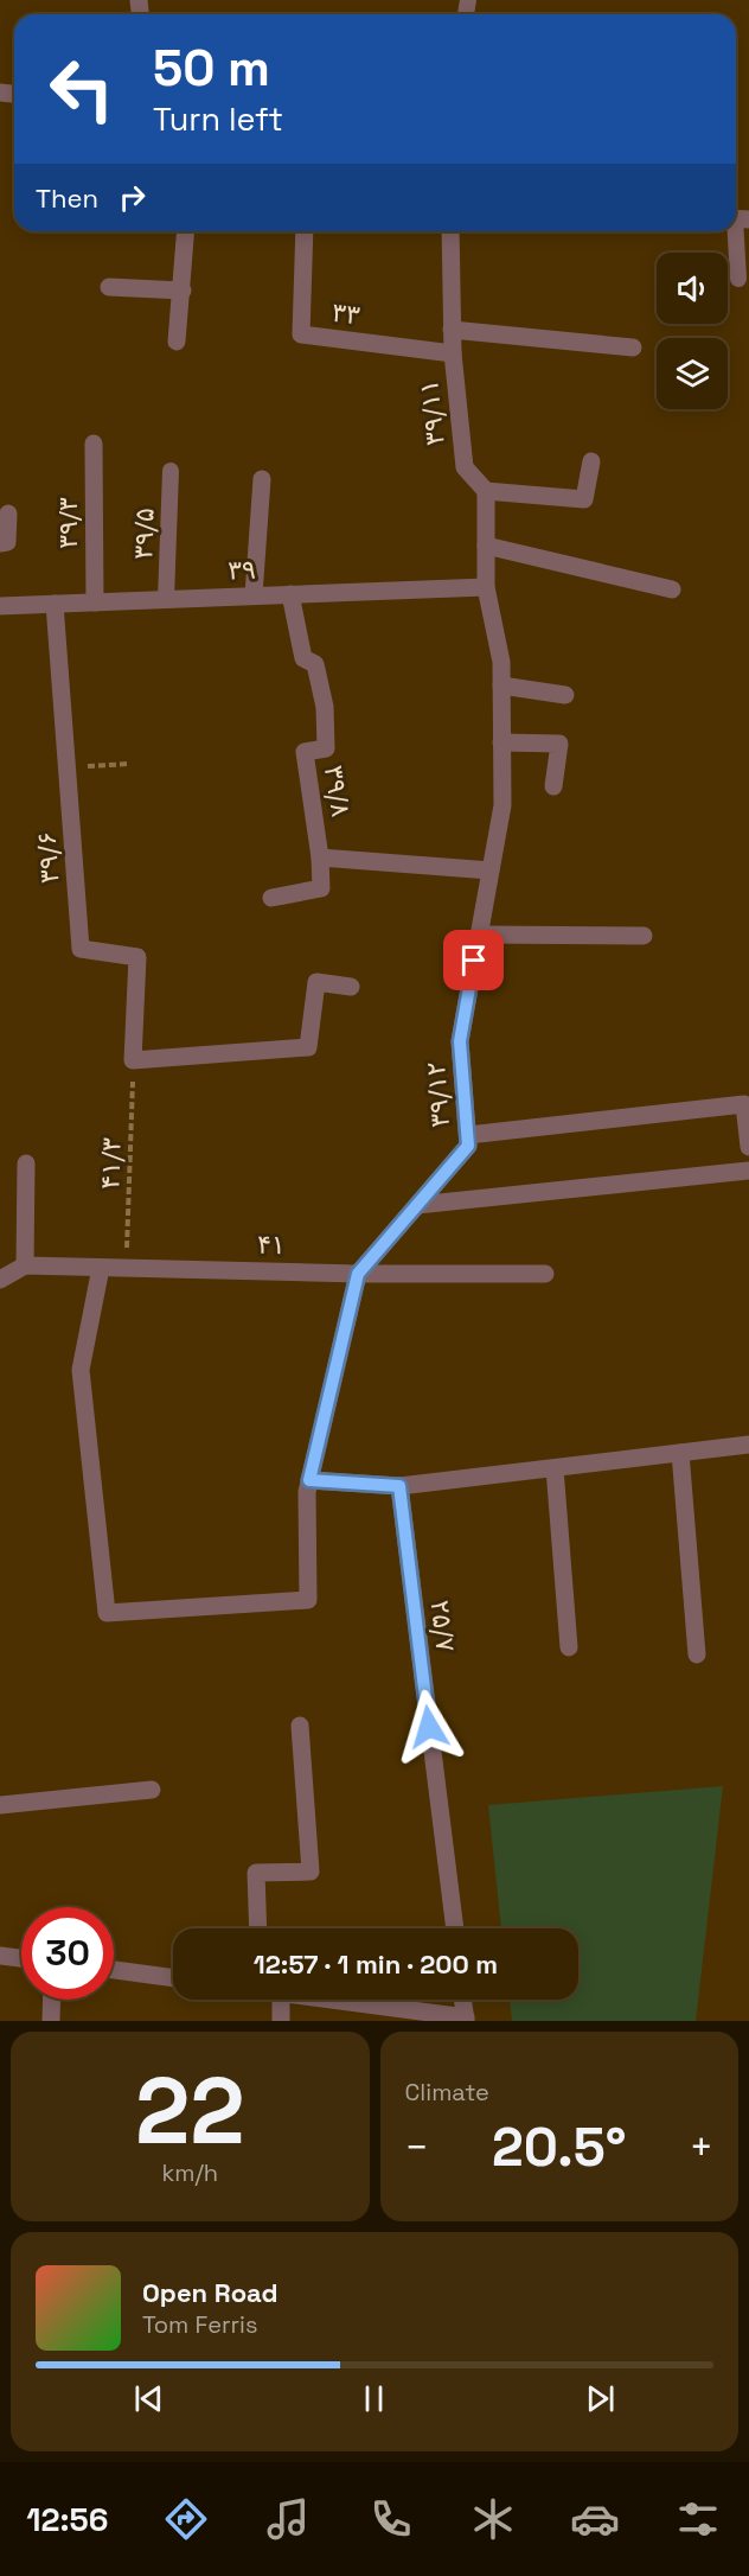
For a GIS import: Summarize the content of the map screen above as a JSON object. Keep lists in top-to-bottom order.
{
  "streets": {
    "street": [
      "۳۳",
      "۳۹/۱۱",
      "۳۹/۳",
      "۳۹",
      "۳۹/۸",
      "۳۹/۶",
      "۳۹/۱۲",
      "۴۱",
      "۲۵/۷"
    ],
    "lane": ["۳۹/۵"],
    "path": ["۴۱/۳"]
  },
  "crossings": [
    ["۳۳", "۳۹/۱۱"],
    ["۳۹/۳", "۳۹"],
    ["۳۹/۵", "۳۹"],
    ["۳۹", "۳۹/۸"],
    ["۳۹", "۳۹/۶"],
    ["۳۹", "۳۹/۱۲"],
    ["۳۹/۶", "۴۱/۳"],
    ["۳۹/۱۲", "۴۱"],
    ["۴۱/۳", "۴۱"]
  ],
  "page": {
    "turn": ["50 m", "Turn left"],
    "then": "Then",
    "limit": "30",
    "trip": "12:57 · 1 min · 200 m",
    "tile": [
      ["22", "km/h"],
      "Climate"
    ],
    "heat": ["−", "20.5°", "+"],
    "song": ["Open Road", "Tom Ferris"],
    "tabs": "12:56"
  }
}
